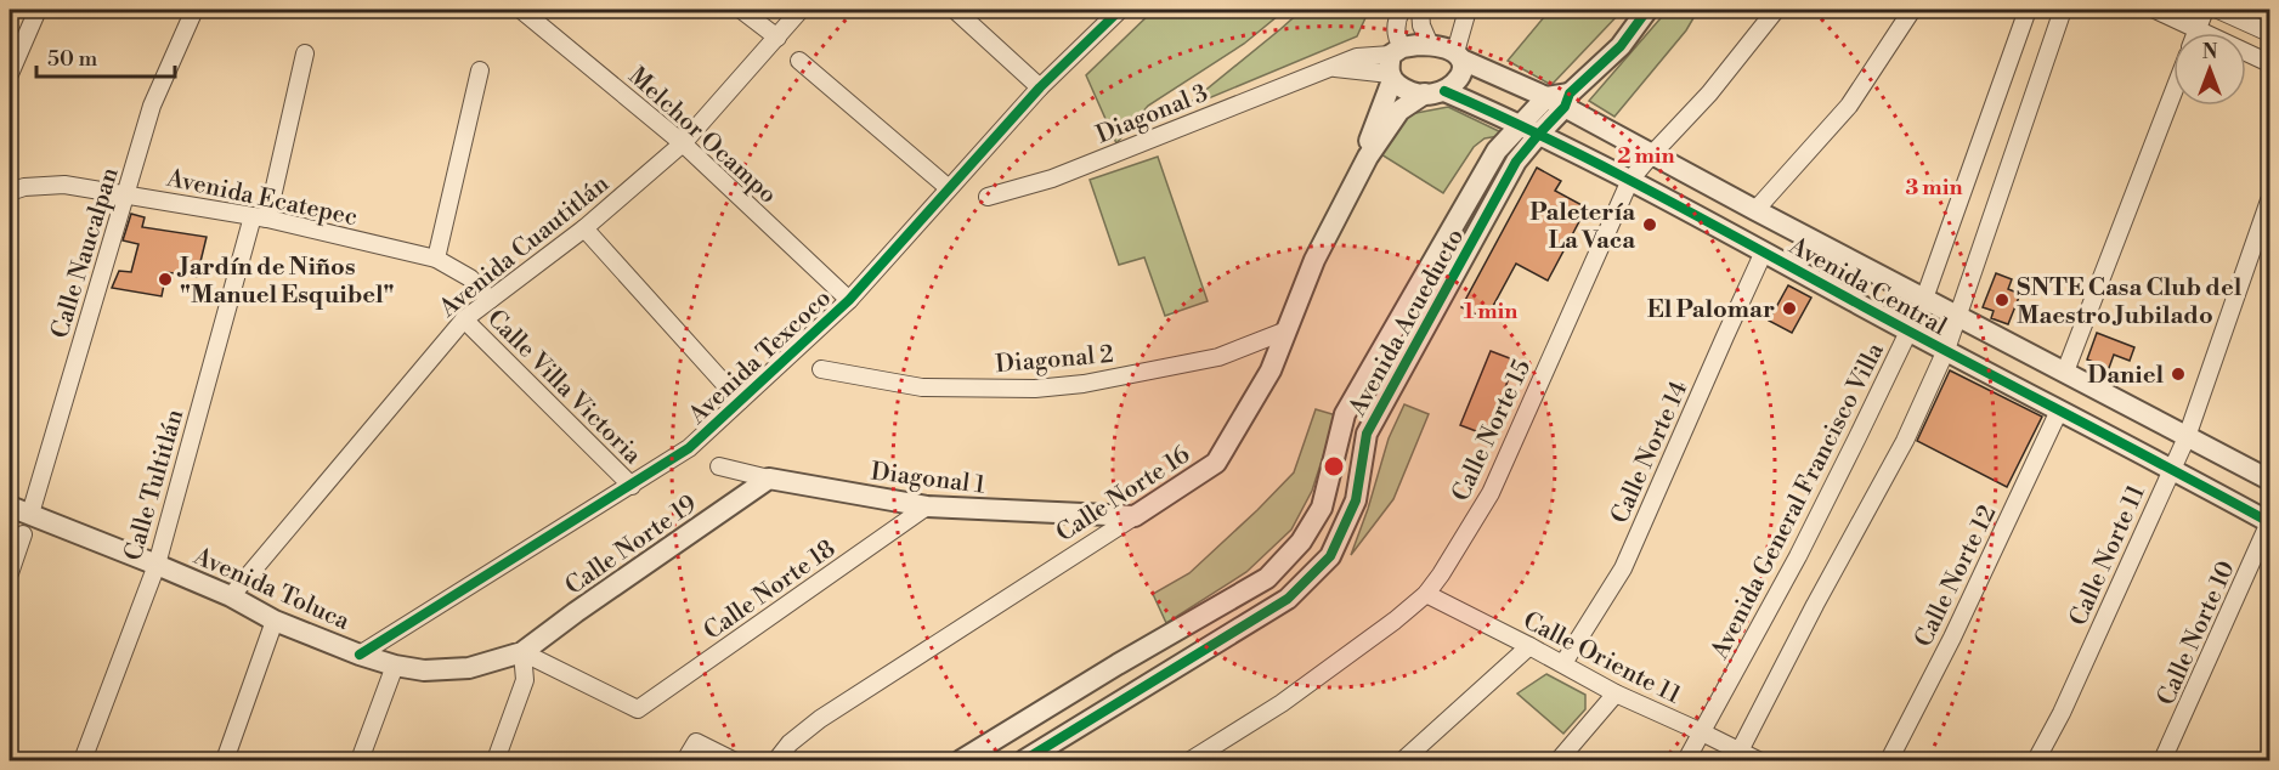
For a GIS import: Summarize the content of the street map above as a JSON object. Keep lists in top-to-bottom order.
{
  "streets": {
    "street": [
      "Diagonal 3",
      "Melchor Ocampo",
      "Avenida Ecatepec",
      "Avenida Cuautitlán",
      "Calle Naucalpan",
      "Avenida Central",
      "Avenida Acueducto",
      "Avenida Texcoco",
      "Diagonal 2",
      "Calle Villa Victoria",
      "Calle Norte 15",
      "Calle Norte 14",
      "Diagonal 1",
      "Calle Tultitlán",
      "Calle Norte 16",
      "Avenida General Francisco Villa",
      "Calle Norte 19",
      "Calle Norte 11",
      "Calle Norte 12",
      "Avenida Toluca",
      "Calle Norte 18",
      "Calle Norte 10",
      "Calle Oriente 11"
    ]
  },
  "crossings": [
    ["Diagonal 3", "Avenida Central"],
    ["Diagonal 3", "Calle Norte 16"],
    ["Melchor Ocampo", "Avenida Cuautitlán"],
    ["Melchor Ocampo", "Avenida Texcoco"],
    ["Avenida Ecatepec", "Avenida Cuautitlán"],
    ["Avenida Ecatepec", "Calle Naucalpan"],
    ["Avenida Ecatepec", "Calle Tultitlán"],
    ["Avenida Cuautitlán", "Calle Villa Victoria"],
    ["Avenida Cuautitlán", "Avenida Toluca"],
    ["Calle Naucalpan", "Avenida Toluca"],
    ["Avenida Central", "Avenida Acueducto"],
    ["Avenida Central", "Calle Norte 15"],
    ["Avenida Central", "Calle Norte 14"],
    ["Avenida Central", "Calle Norte 16"],
    ["Avenida Central", "Avenida General Francisco Villa"],
    ["Avenida Central", "Calle Norte 11"],
    ["Avenida Central", "Calle Norte 12"],
    ["Avenida Central", "Calle Norte 10"],
    ["Avenida Texcoco", "Calle Villa Victoria"],
    ["Avenida Texcoco", "Avenida Toluca"],
    ["Diagonal 2", "Calle Norte 16"],
    ["Calle Norte 15", "Calle Oriente 11"],
    ["Calle Norte 14", "Calle Oriente 11"],
    ["Diagonal 1", "Calle Norte 16"],
    ["Diagonal 1", "Calle Norte 19"],
    ["Diagonal 1", "Calle Norte 18"],
    ["Calle Tultitlán", "Avenida Toluca"],
    ["Avenida General Francisco Villa", "Calle Oriente 11"],
    ["Calle Norte 19", "Avenida Toluca"],
    ["Calle Norte 19", "Calle Norte 18"],
    ["Avenida Toluca", "Calle Norte 18"]
  ],
  "places": [
    "Paletería La Vaca",
    "Jardín de Niños \"Manuel Esquibel\"",
    "SNTE Casa Club del Maestro Jubilado",
    "El Palomar",
    "Daniel"
  ],
  "scale_bar": "50 m",
  "north": "top",
  "rings": ["2 min", "3 min", "1 min"]
}
